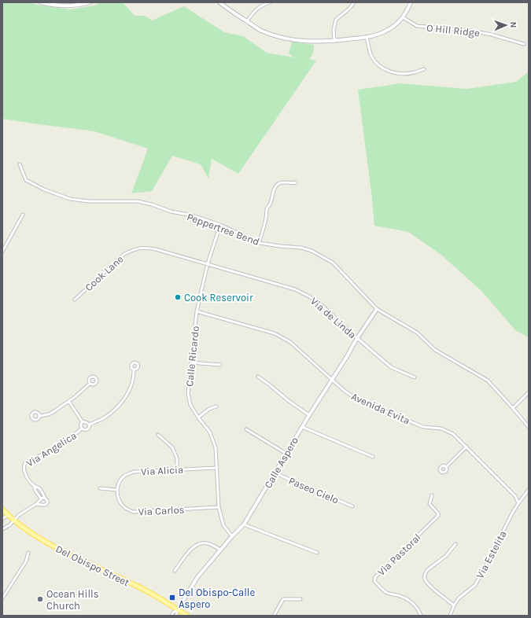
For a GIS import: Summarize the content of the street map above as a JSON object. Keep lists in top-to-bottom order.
{
  "streets": {
    "main road": ["Del Obispo Street"],
    "street": [
      "O Hill Ridge",
      "Peppertree Bend",
      "Cook Lane",
      "Via de Linda",
      "Calle Ricardo",
      "Avenida Evita",
      "Via Angelica",
      "Calle Aspero",
      "Via Alicia",
      "Paseo Cielo",
      "Via Carlos",
      "Via Pastoral",
      "Via Estelita"
    ]
  },
  "crossings": [
    ["Peppertree Bend", "Calle Ricardo"],
    ["Peppertree Bend", "Calle Aspero"],
    ["Cook Lane", "Via de Linda"],
    ["Cook Lane", "Calle Ricardo"],
    ["Via de Linda", "Calle Ricardo"],
    ["Via de Linda", "Calle Aspero"],
    ["Calle Ricardo", "Avenida Evita"],
    ["Calle Ricardo", "Calle Aspero"],
    ["Calle Ricardo", "Via Alicia"],
    ["Calle Ricardo", "Via Carlos"],
    ["Avenida Evita", "Calle Aspero"],
    ["Avenida Evita", "Via Estelita"],
    ["Calle Aspero", "Paseo Cielo"],
    ["Calle Aspero", "Del Obispo Street"],
    ["Via Alicia", "Via Carlos"]
  ],
  "places": {
    "other": ["Cook Reservoir", "Ocean Hills Church"],
    "transit": ["Del Obispo-Calle Aspero"]
  },
  "north": "right"
}
